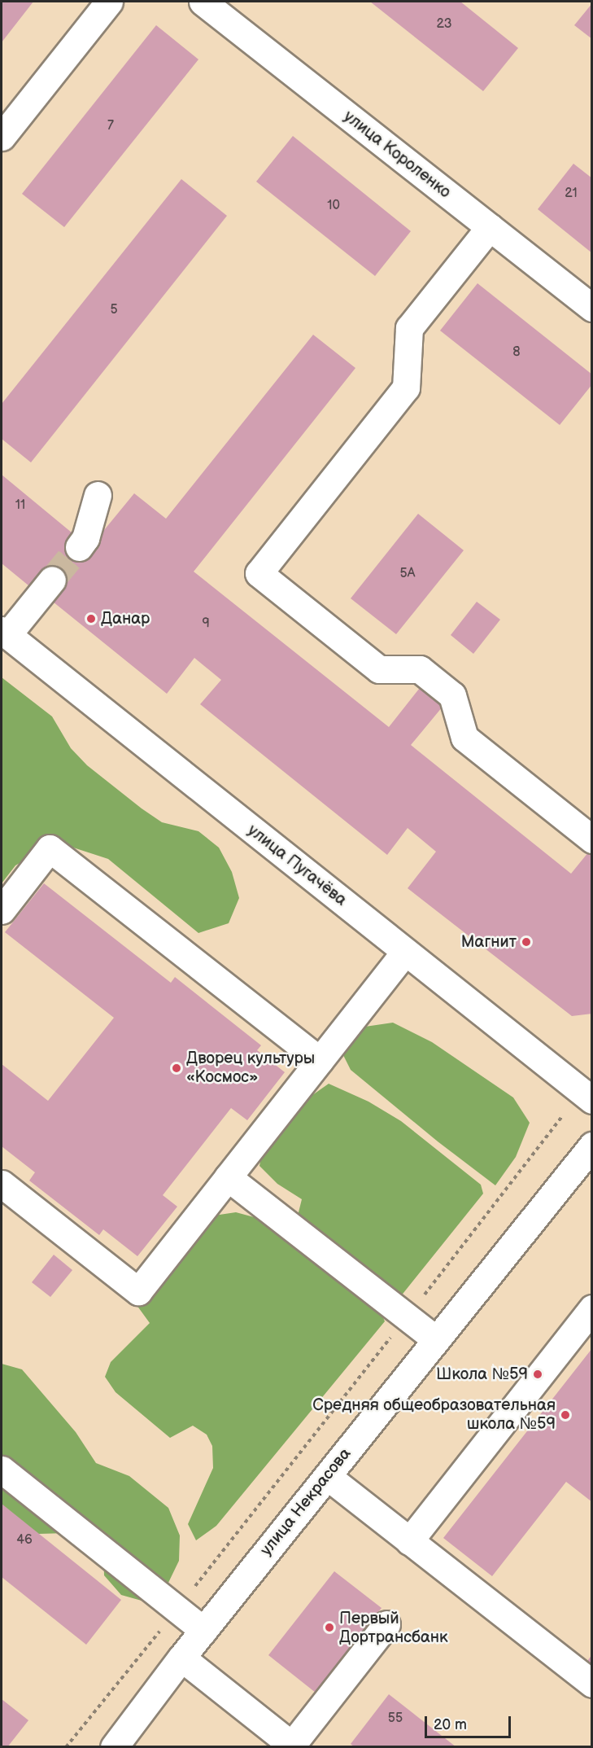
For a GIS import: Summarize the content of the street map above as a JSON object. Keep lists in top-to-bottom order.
{
  "streets": {
    "street": ["улица Короленко", "улица Пугачёва", "улица Некрасова"]
  },
  "places": [
    "Данар",
    "Магнит",
    "Дворец культуры «Космос»",
    "Школа №59",
    "Средняя общеобразовательная школа №59",
    "Первый Дортрансбанк"
  ],
  "house_numbers": [
    "23",
    "7",
    "21",
    "10",
    "5",
    "8",
    "11",
    "5А",
    "9",
    "46",
    "55"
  ],
  "scale_bar": "20 m"
}
